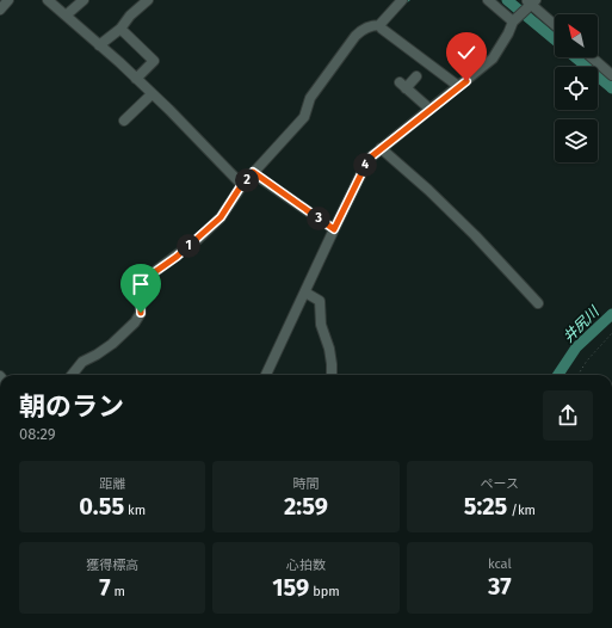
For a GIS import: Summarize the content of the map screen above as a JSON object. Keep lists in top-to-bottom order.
{
  "water": ["井尻川"],
  "north": "top left",
  "page": {
    "pins": [
      "4",
      "2",
      "3",
      "1"
    ],
    "heading": ["朝のラン", "08:29"],
    "stats": [
      ["距離", "0.55 km"],
      ["時間", "2:59"],
      ["ペース", "5:25 /km"],
      ["獲得標高", "7 m"],
      ["心拍数", "159 bpm"],
      ["kcal", "37"]
    ]
  }
}
